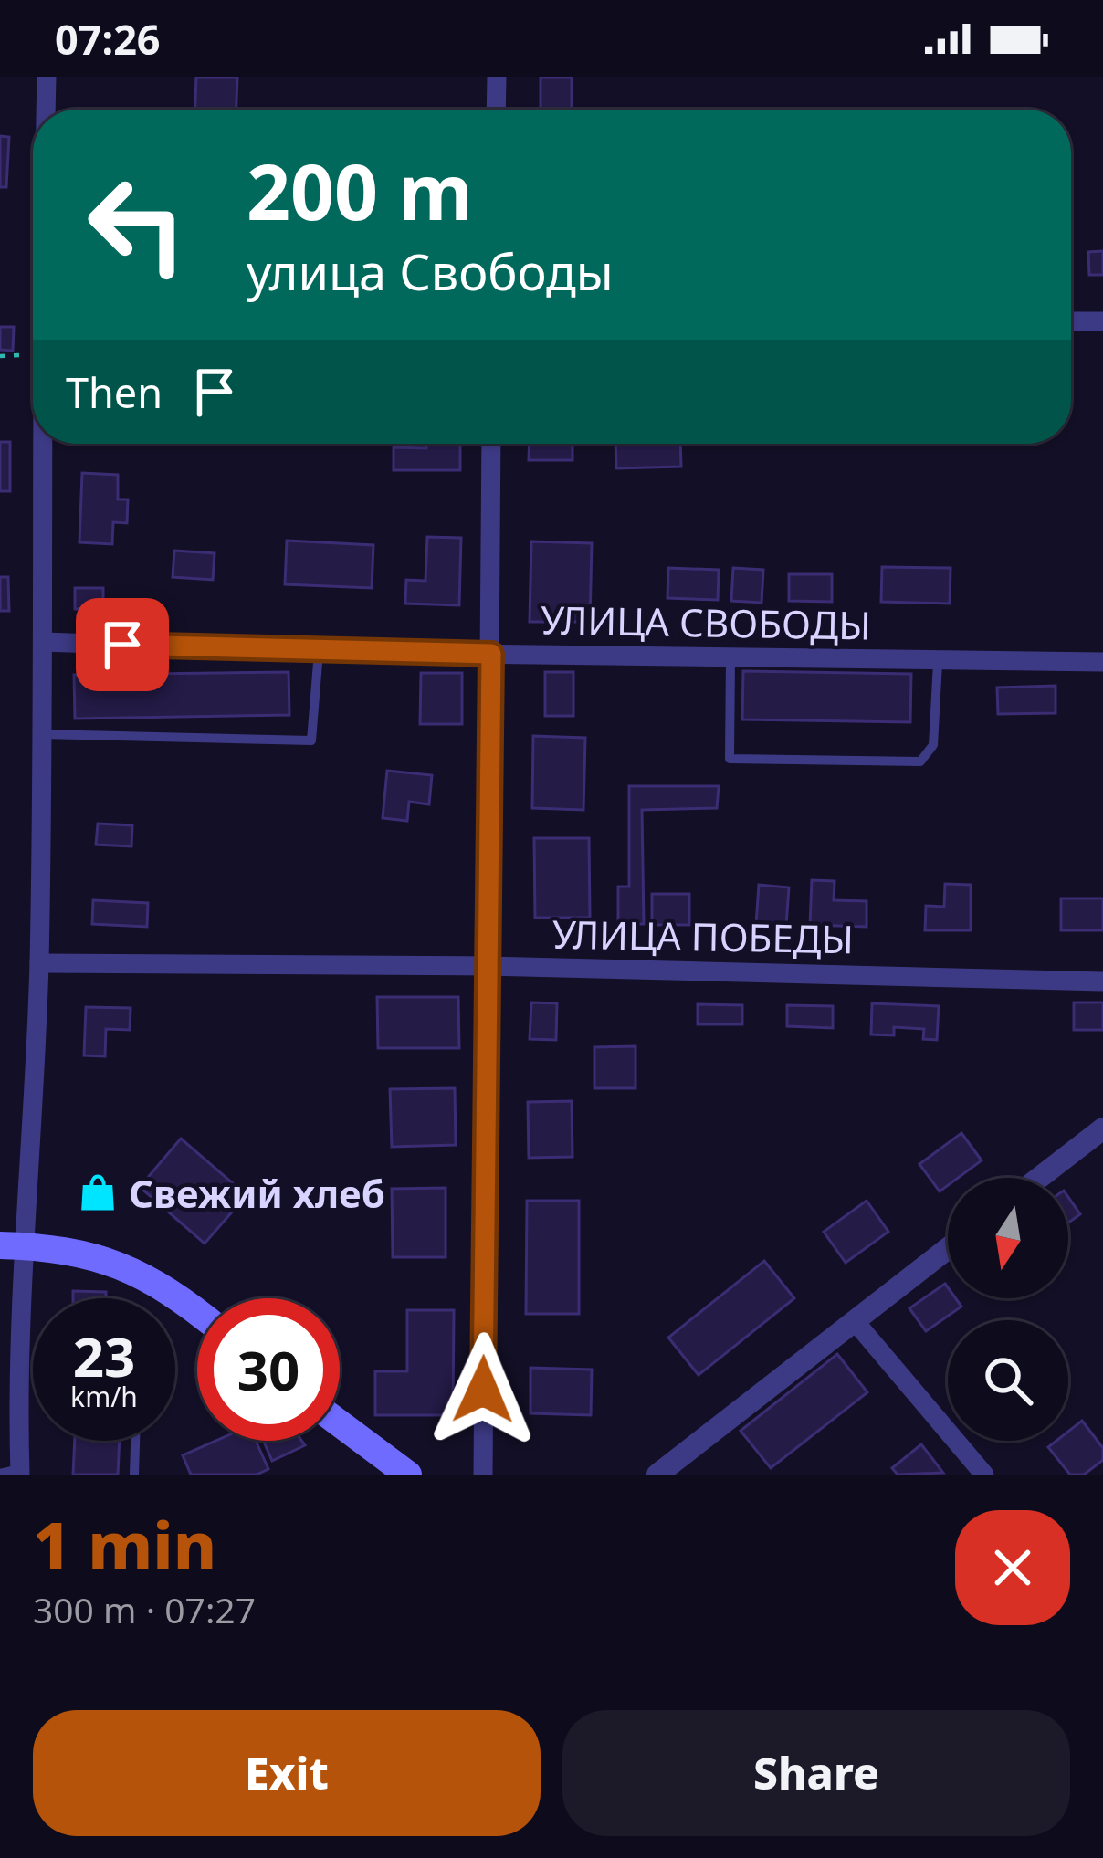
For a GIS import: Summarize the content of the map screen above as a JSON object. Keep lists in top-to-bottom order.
{
  "streets": {
    "street": ["УЛИЦА СВОБОДЫ", "УЛИЦА ПОБЕДЫ"]
  },
  "places": {
    "shop": ["Свежий хлеб"]
  },
  "north": "bottom",
  "page": {
    "status": "07:26",
    "turn": ["200 m", "улица Свободы"],
    "then": "Then",
    "speed": "23 km/h",
    "limit": "30",
    "heading": ["1 min", "300 m · 07:27"],
    "buttons": ["Exit", "Share"]
  }
}
